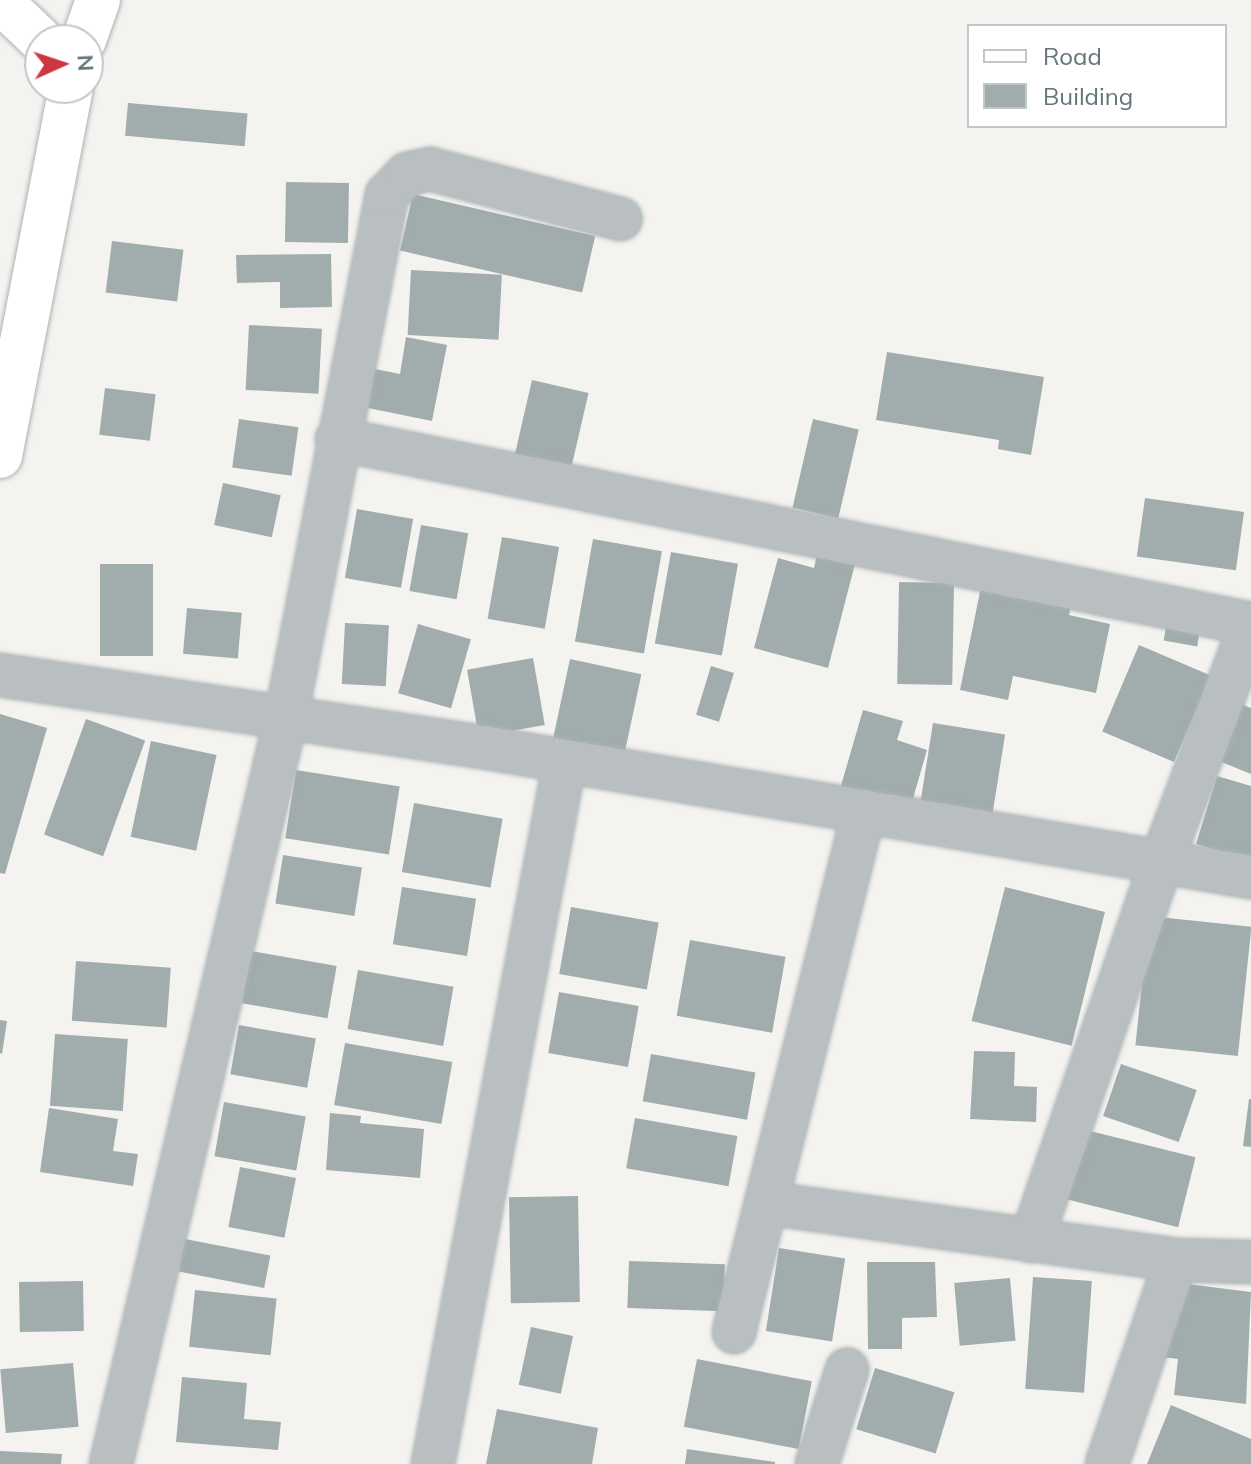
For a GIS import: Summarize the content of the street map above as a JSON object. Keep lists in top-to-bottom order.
{
  "legend": ["Road", "Building"],
  "north": "right"
}
